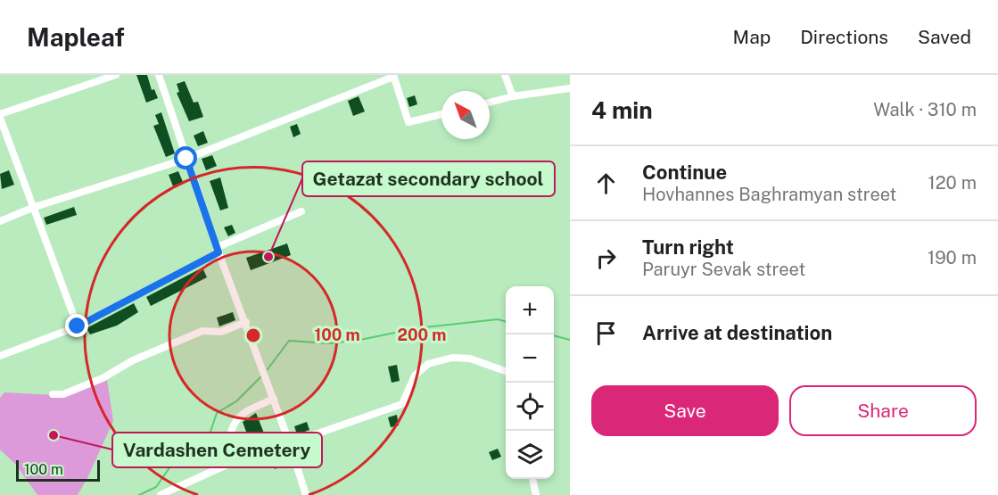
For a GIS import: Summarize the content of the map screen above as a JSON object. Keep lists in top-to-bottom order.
{
  "places": ["Getazat secondary school", "Vardashen Cemetery"],
  "scale_bar": "100 m",
  "north": "top left",
  "page": {
    "header": "Mapleaf",
    "nav": ["Map", "Directions", "Saved"],
    "heading": ["4 min", "Walk · 310 m"],
    "list": [
      ["Continue", "Hovhannes Baghramyan street", "120 m"],
      ["Turn right", "Paruyr Sevak street", "190 m"],
      "Arrive at destination"
    ],
    "map_buttons": ["+", "−"],
    "buttons": ["Save", "Share"],
    "scale": "100 m"
  },
  "rings": ["100 m", "200 m"]
}
